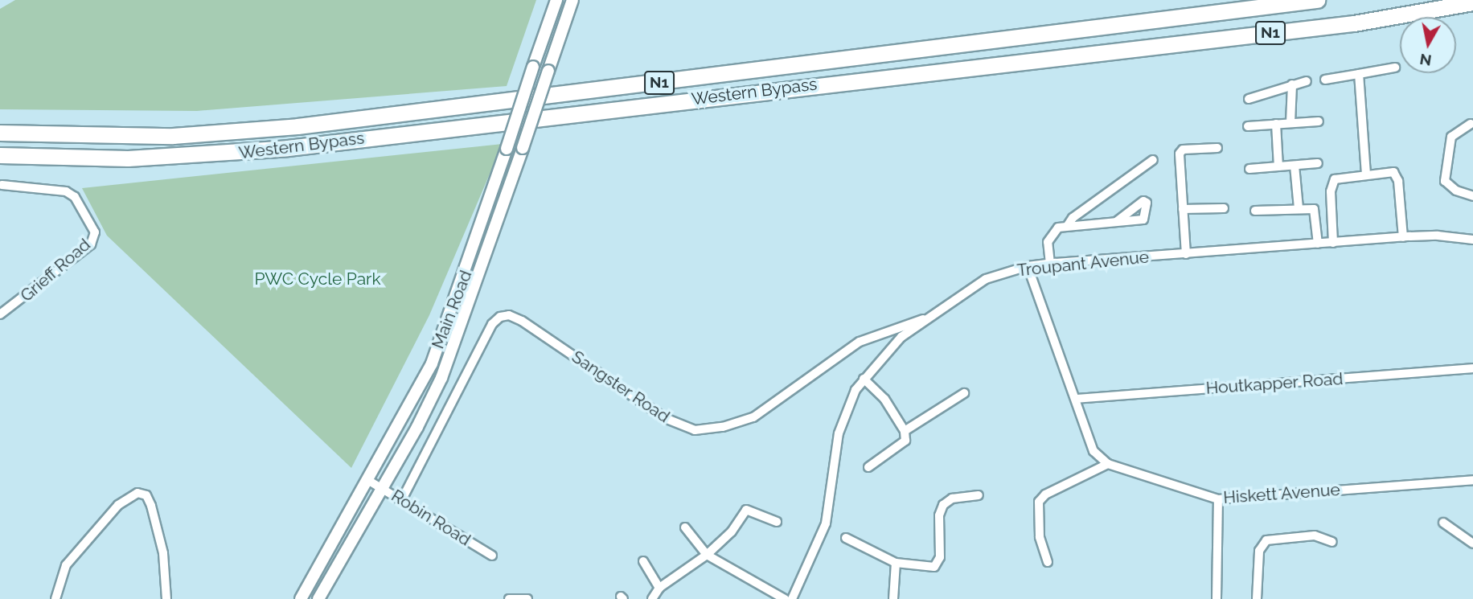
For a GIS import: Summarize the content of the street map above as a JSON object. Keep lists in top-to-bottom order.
{
  "streets": {
    "highway": ["N1", "Western Bypass"],
    "main road": ["Main Road"],
    "street": [
      "Troupant Avenue",
      "Grieff Road",
      "Houtkapper Road",
      "Sangster Road",
      "Hiskett Avenue",
      "Robin Road"
    ]
  },
  "crossings": [
    ["Troupant Avenue", "Sangster Road"],
    ["Main Road", "Robin Road"],
    ["Sangster Road", "Robin Road"]
  ],
  "parks": ["PWC Cycle Park"],
  "north": "bottom"
}
